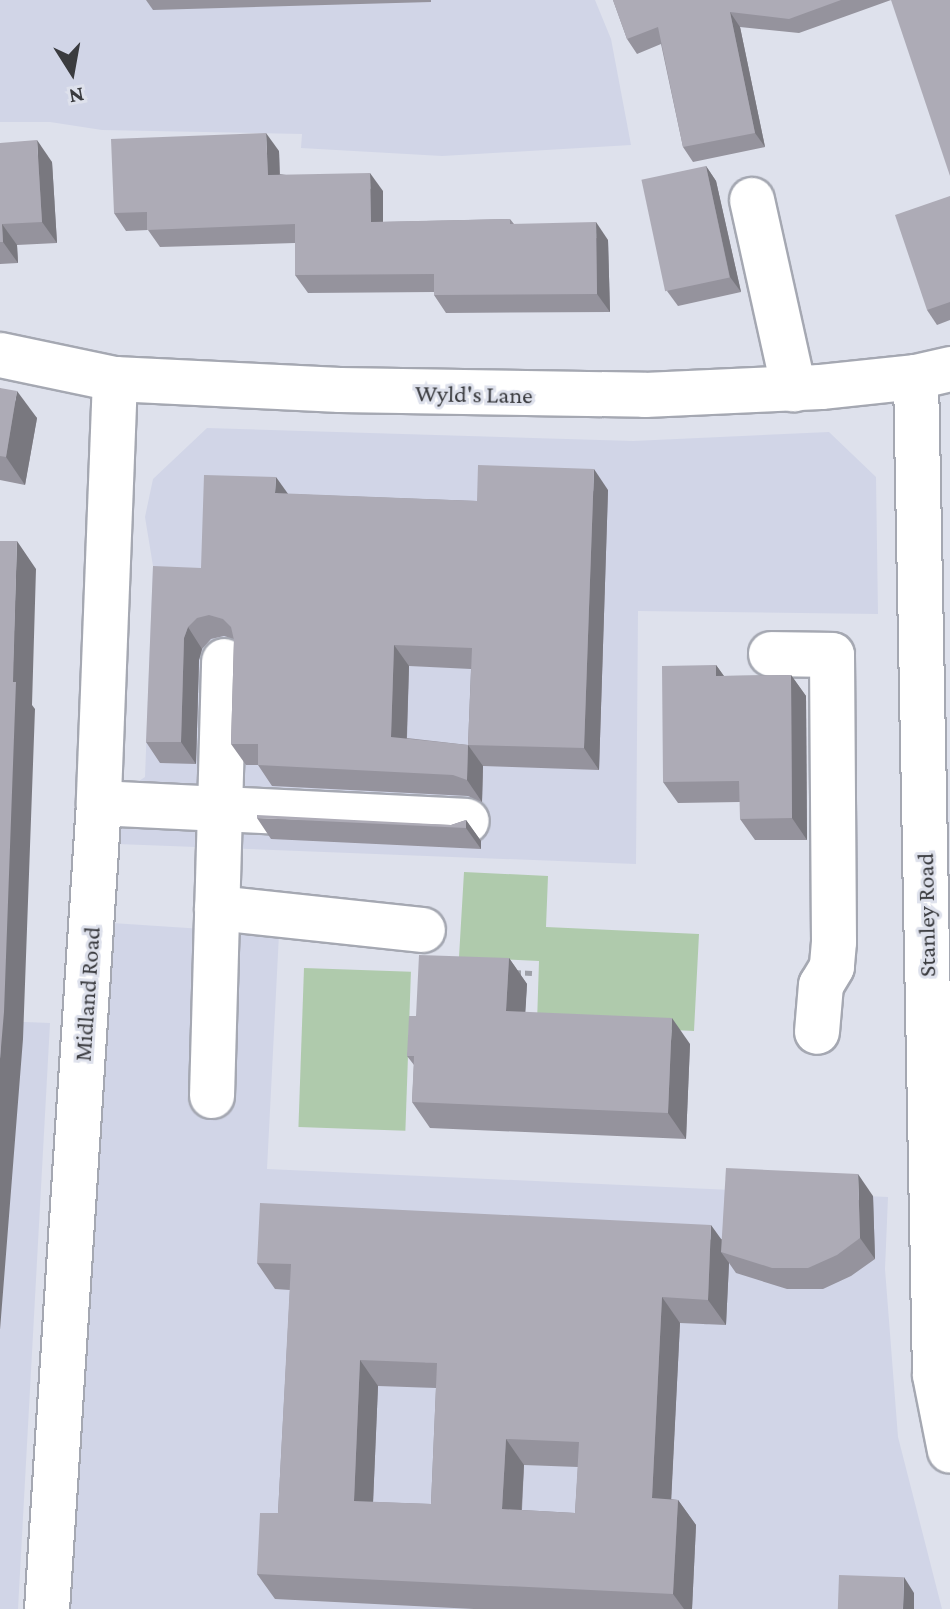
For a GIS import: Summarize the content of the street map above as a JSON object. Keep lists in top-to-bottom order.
{
  "streets": {
    "street": ["Wyld's Lane", "Stanley Road", "Midland Road"]
  },
  "crossings": [
    ["Wyld's Lane", "Stanley Road"],
    ["Wyld's Lane", "Midland Road"]
  ],
  "north": "bottom"
}
